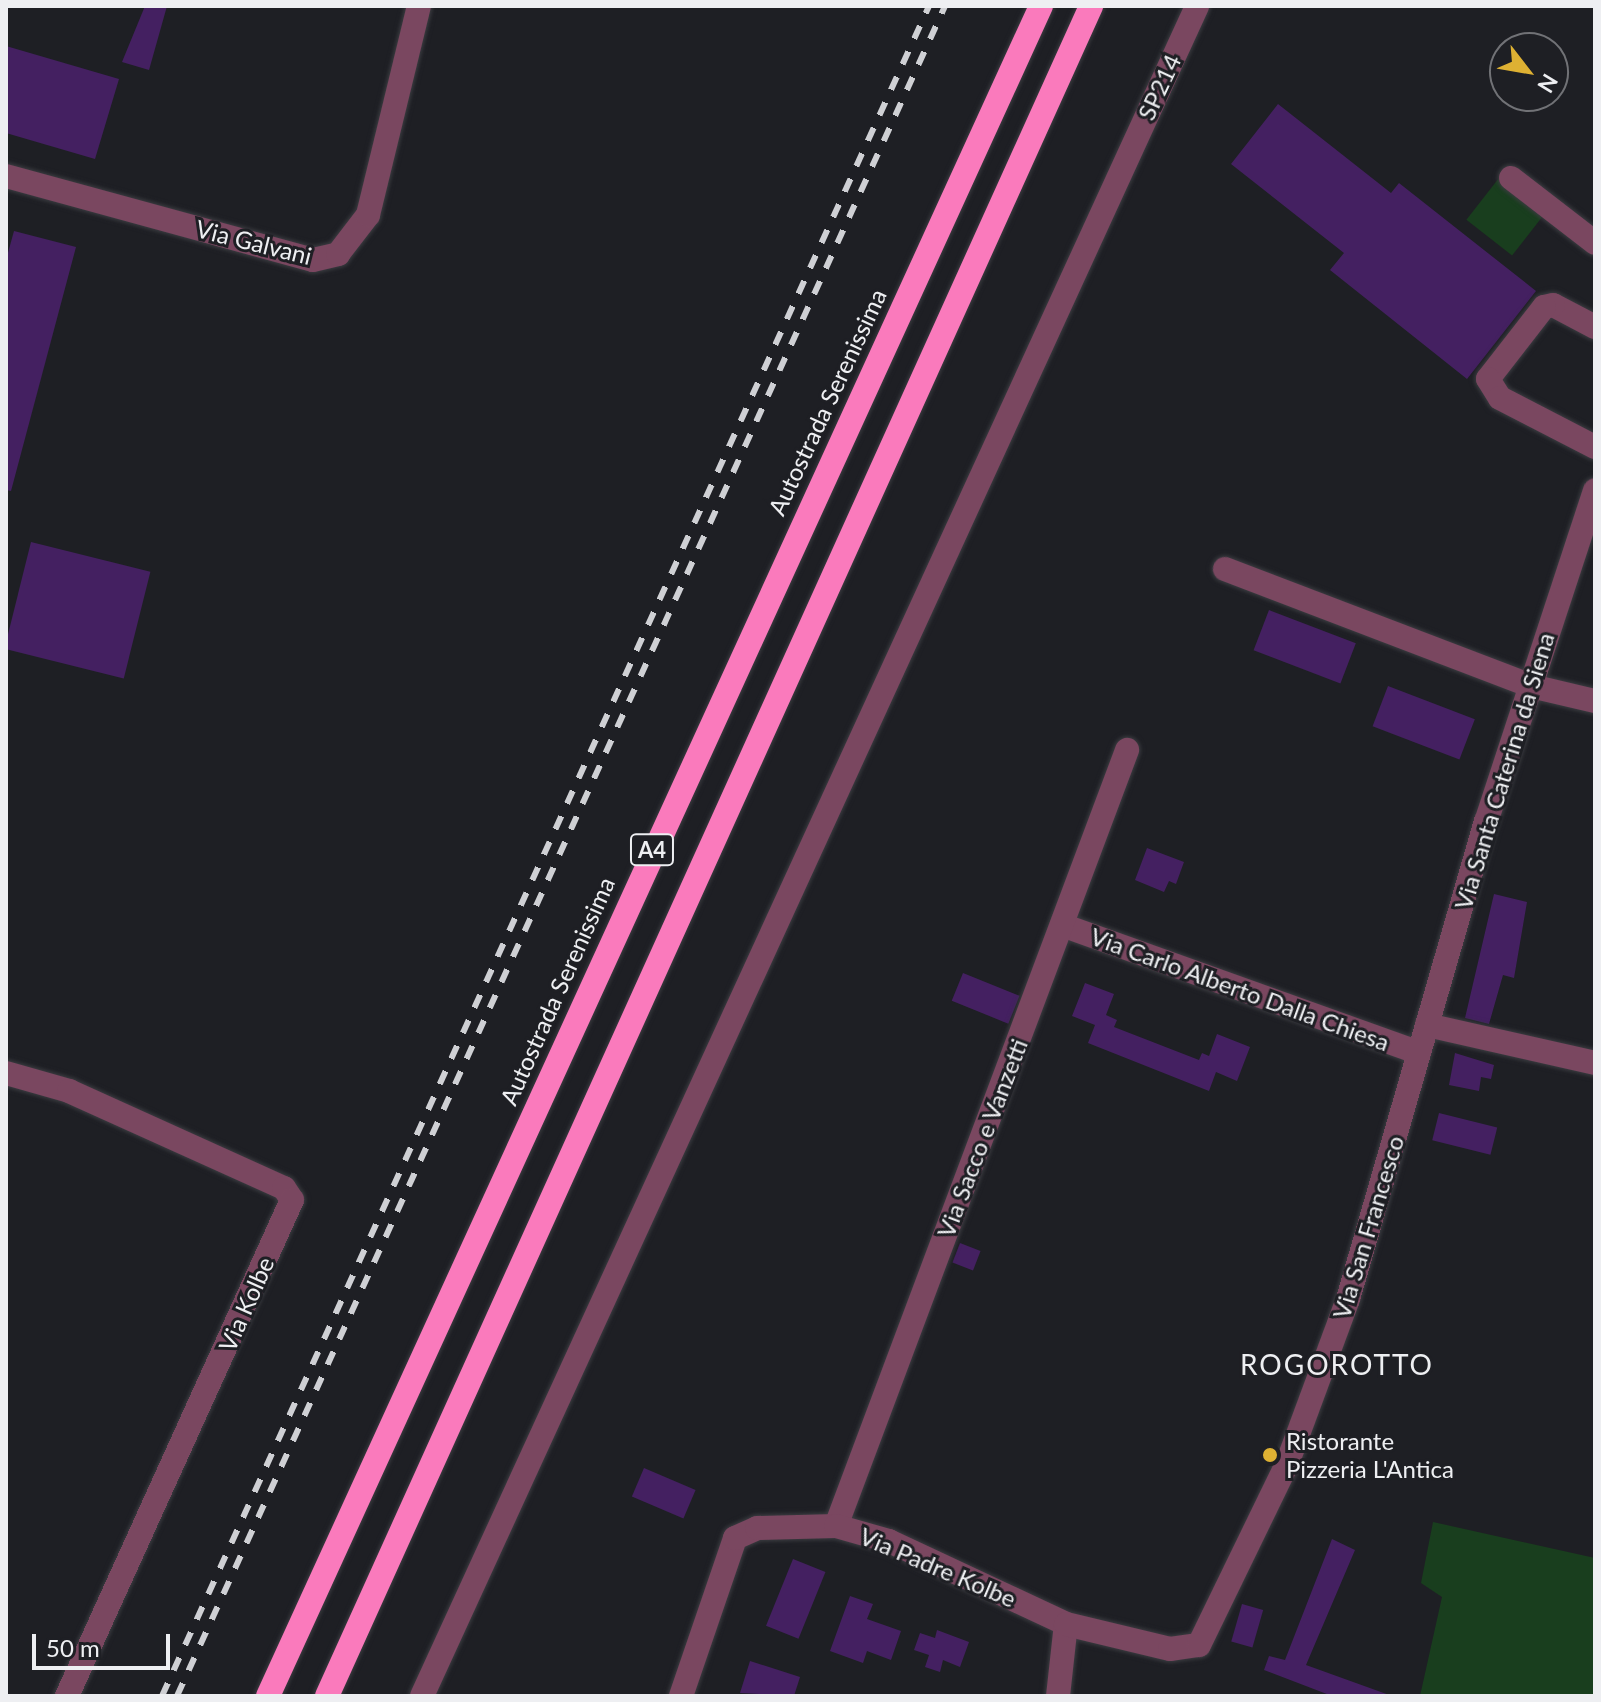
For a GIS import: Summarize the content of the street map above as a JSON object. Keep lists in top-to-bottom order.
{
  "streets": {
    "highway": ["Autostrada Serenissima", "A4"],
    "street": [
      "SP214",
      "Via Galvani",
      "Via Santa Caterina da Siena",
      "Via Carlo Alberto Dalla Chiesa",
      "Via Sacco e Vanzetti",
      "Via San Francesco",
      "Via Kolbe",
      "Via Padre Kolbe"
    ]
  },
  "crossings": [
    ["Via Santa Caterina da Siena", "Via Carlo Alberto Dalla Chiesa"],
    ["Via Santa Caterina da Siena", "Via San Francesco"],
    ["Via Carlo Alberto Dalla Chiesa", "Via Sacco e Vanzetti"],
    ["Via Carlo Alberto Dalla Chiesa", "Via San Francesco"],
    ["Via Sacco e Vanzetti", "Via Padre Kolbe"],
    ["Via San Francesco", "Via Padre Kolbe"]
  ],
  "districts": ["ROGOROTTO"],
  "places": ["Ristorante Pizzeria L'Antica"],
  "scale_bar": "50 m",
  "north": "bottom right"
}
